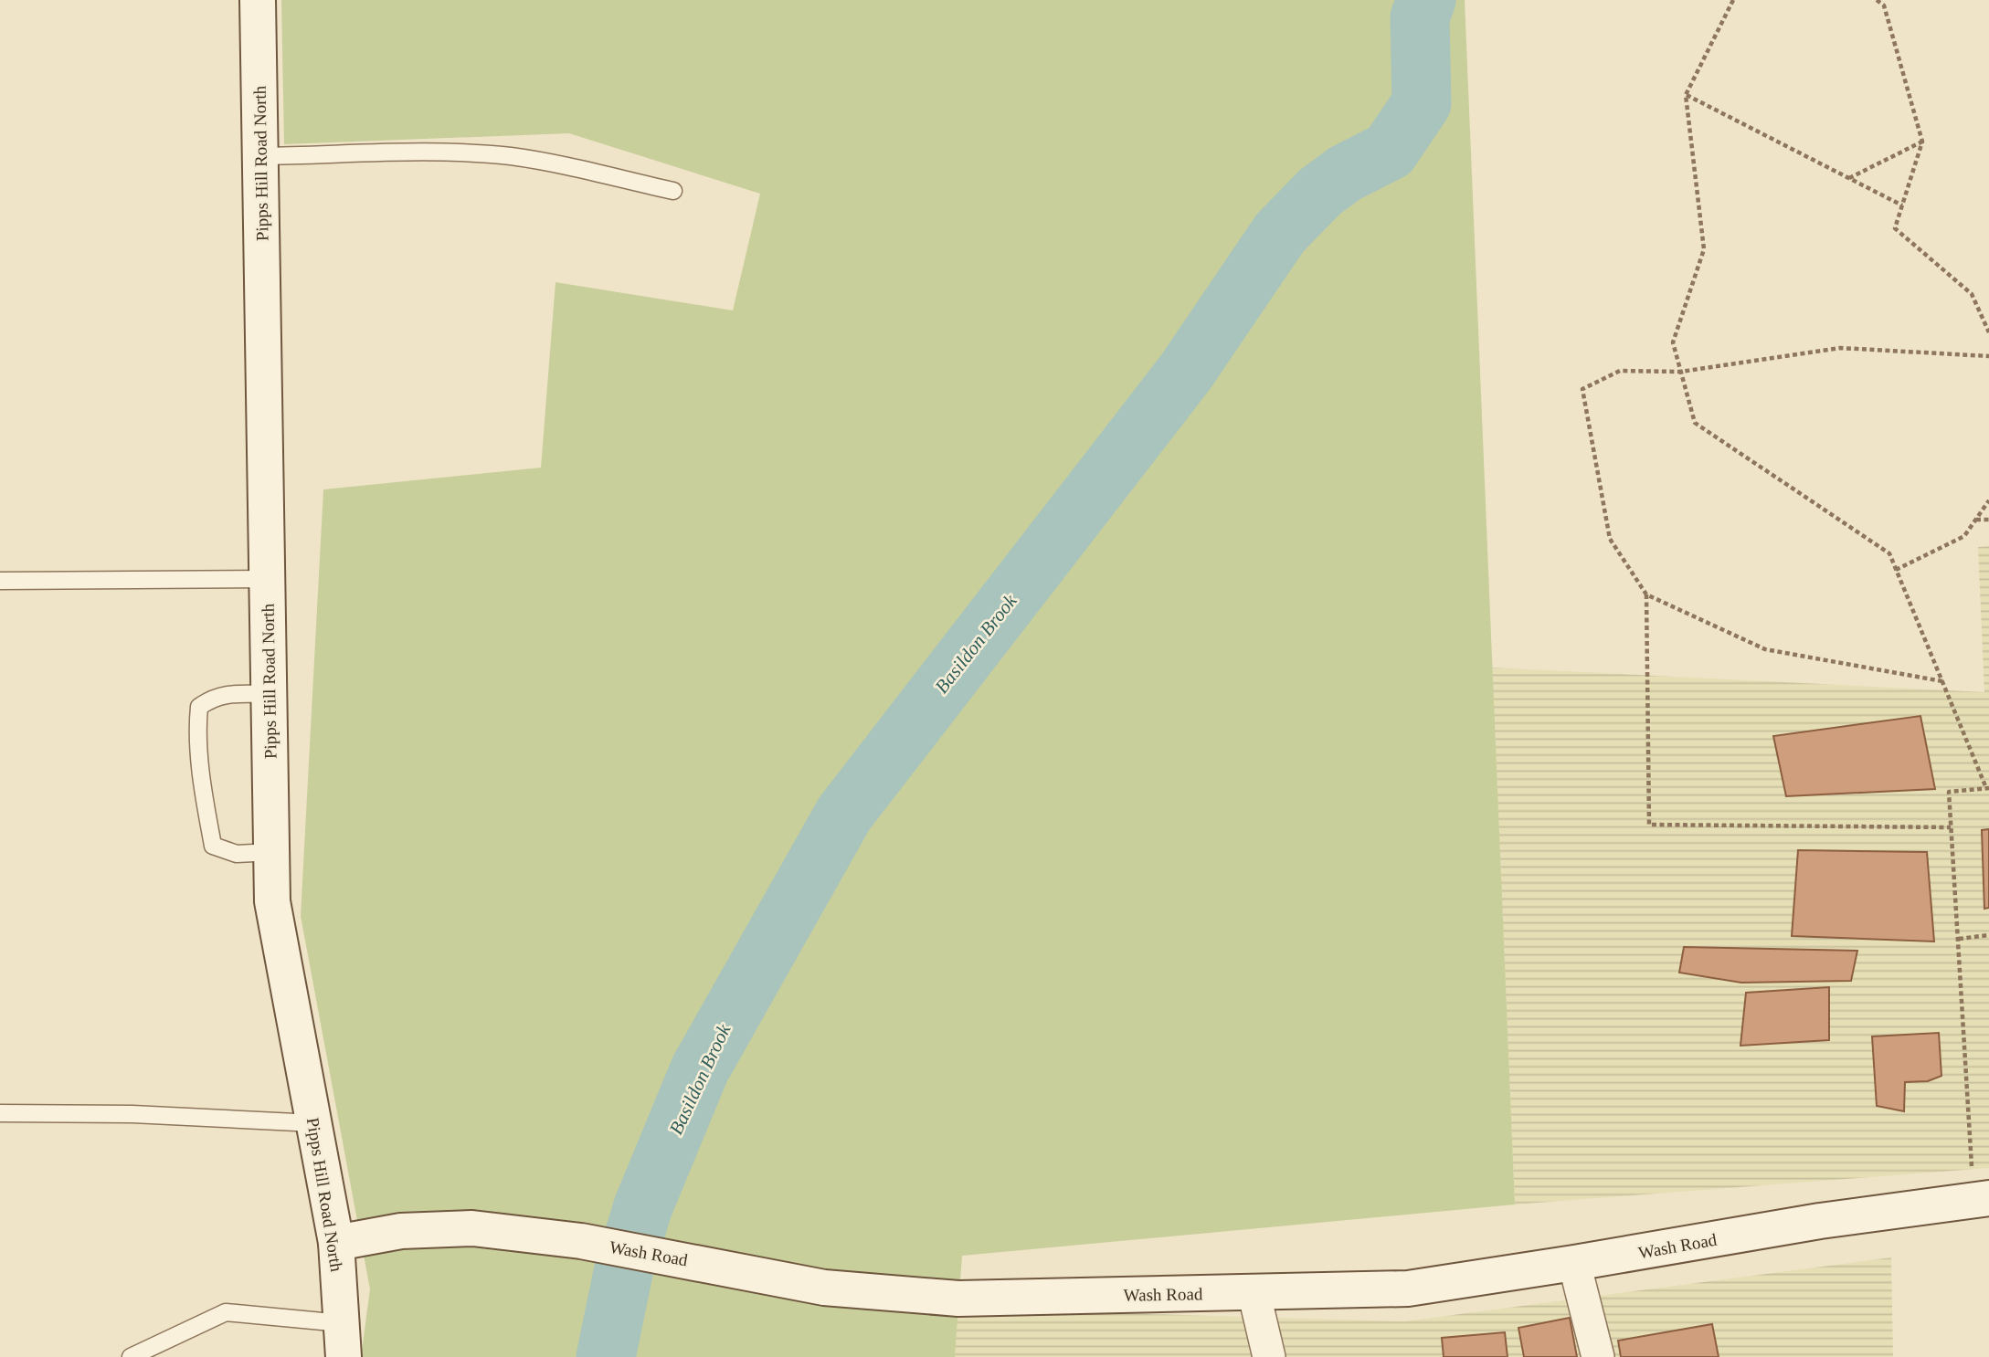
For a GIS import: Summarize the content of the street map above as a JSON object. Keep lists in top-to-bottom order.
{
  "streets": {
    "street": ["Pipps Hill Road North", "Wash Road"]
  },
  "crossings": [
    ["Pipps Hill Road North", "Wash Road"]
  ],
  "water": ["Basildon Brook"]
}
